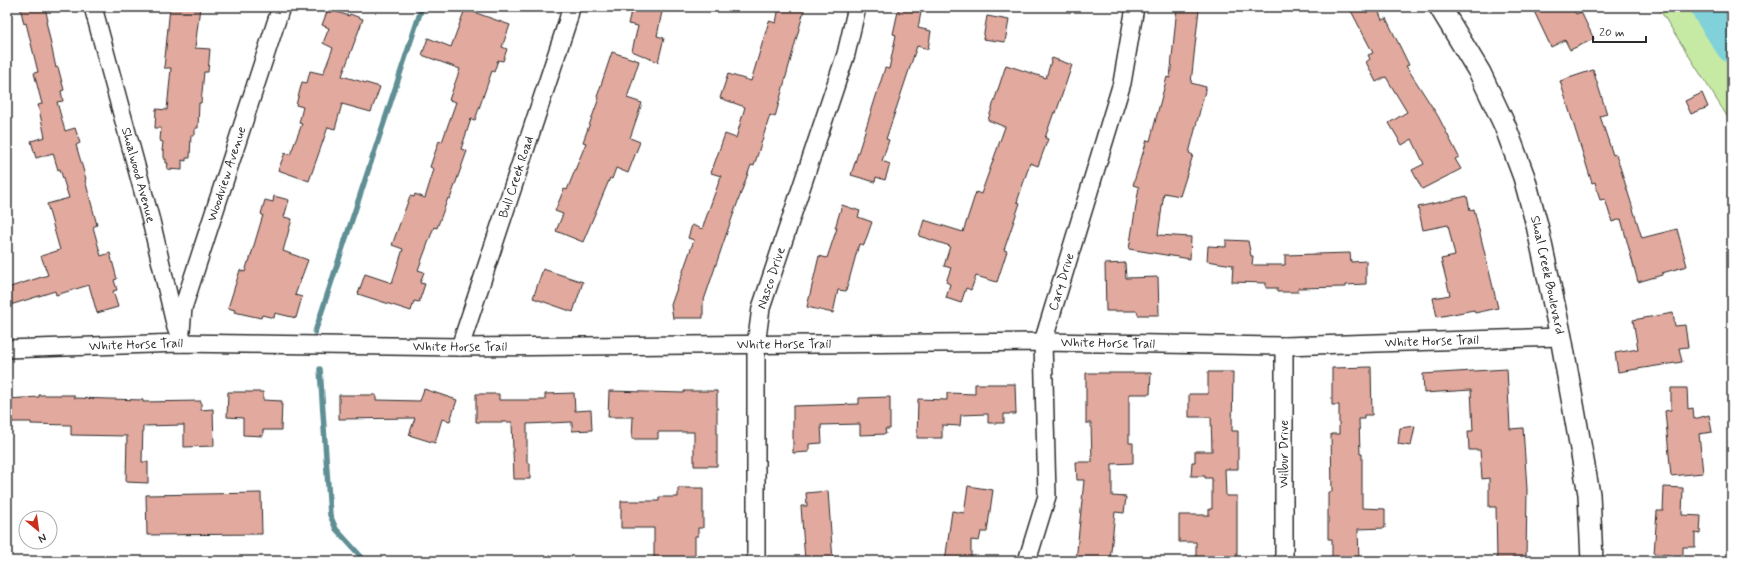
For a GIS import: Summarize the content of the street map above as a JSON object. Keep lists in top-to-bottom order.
{
  "streets": {
    "street": [
      "Woodview Avenue",
      "Shoalwood Avenue",
      "Bull Creek Road",
      "Shoal Creek Boulevard",
      "Nasco Drive",
      "Cary Drive",
      "White Horse Trail",
      "Wilbur Drive"
    ]
  },
  "crossings": [
    ["Woodview Avenue", "Shoalwood Avenue"],
    ["Woodview Avenue", "White Horse Trail"],
    ["Shoalwood Avenue", "White Horse Trail"],
    ["Bull Creek Road", "White Horse Trail"],
    ["Shoal Creek Boulevard", "White Horse Trail"],
    ["Nasco Drive", "White Horse Trail"],
    ["Cary Drive", "White Horse Trail"],
    ["White Horse Trail", "Wilbur Drive"]
  ],
  "scale_bar": "20 m",
  "north": "bottom right"
}
